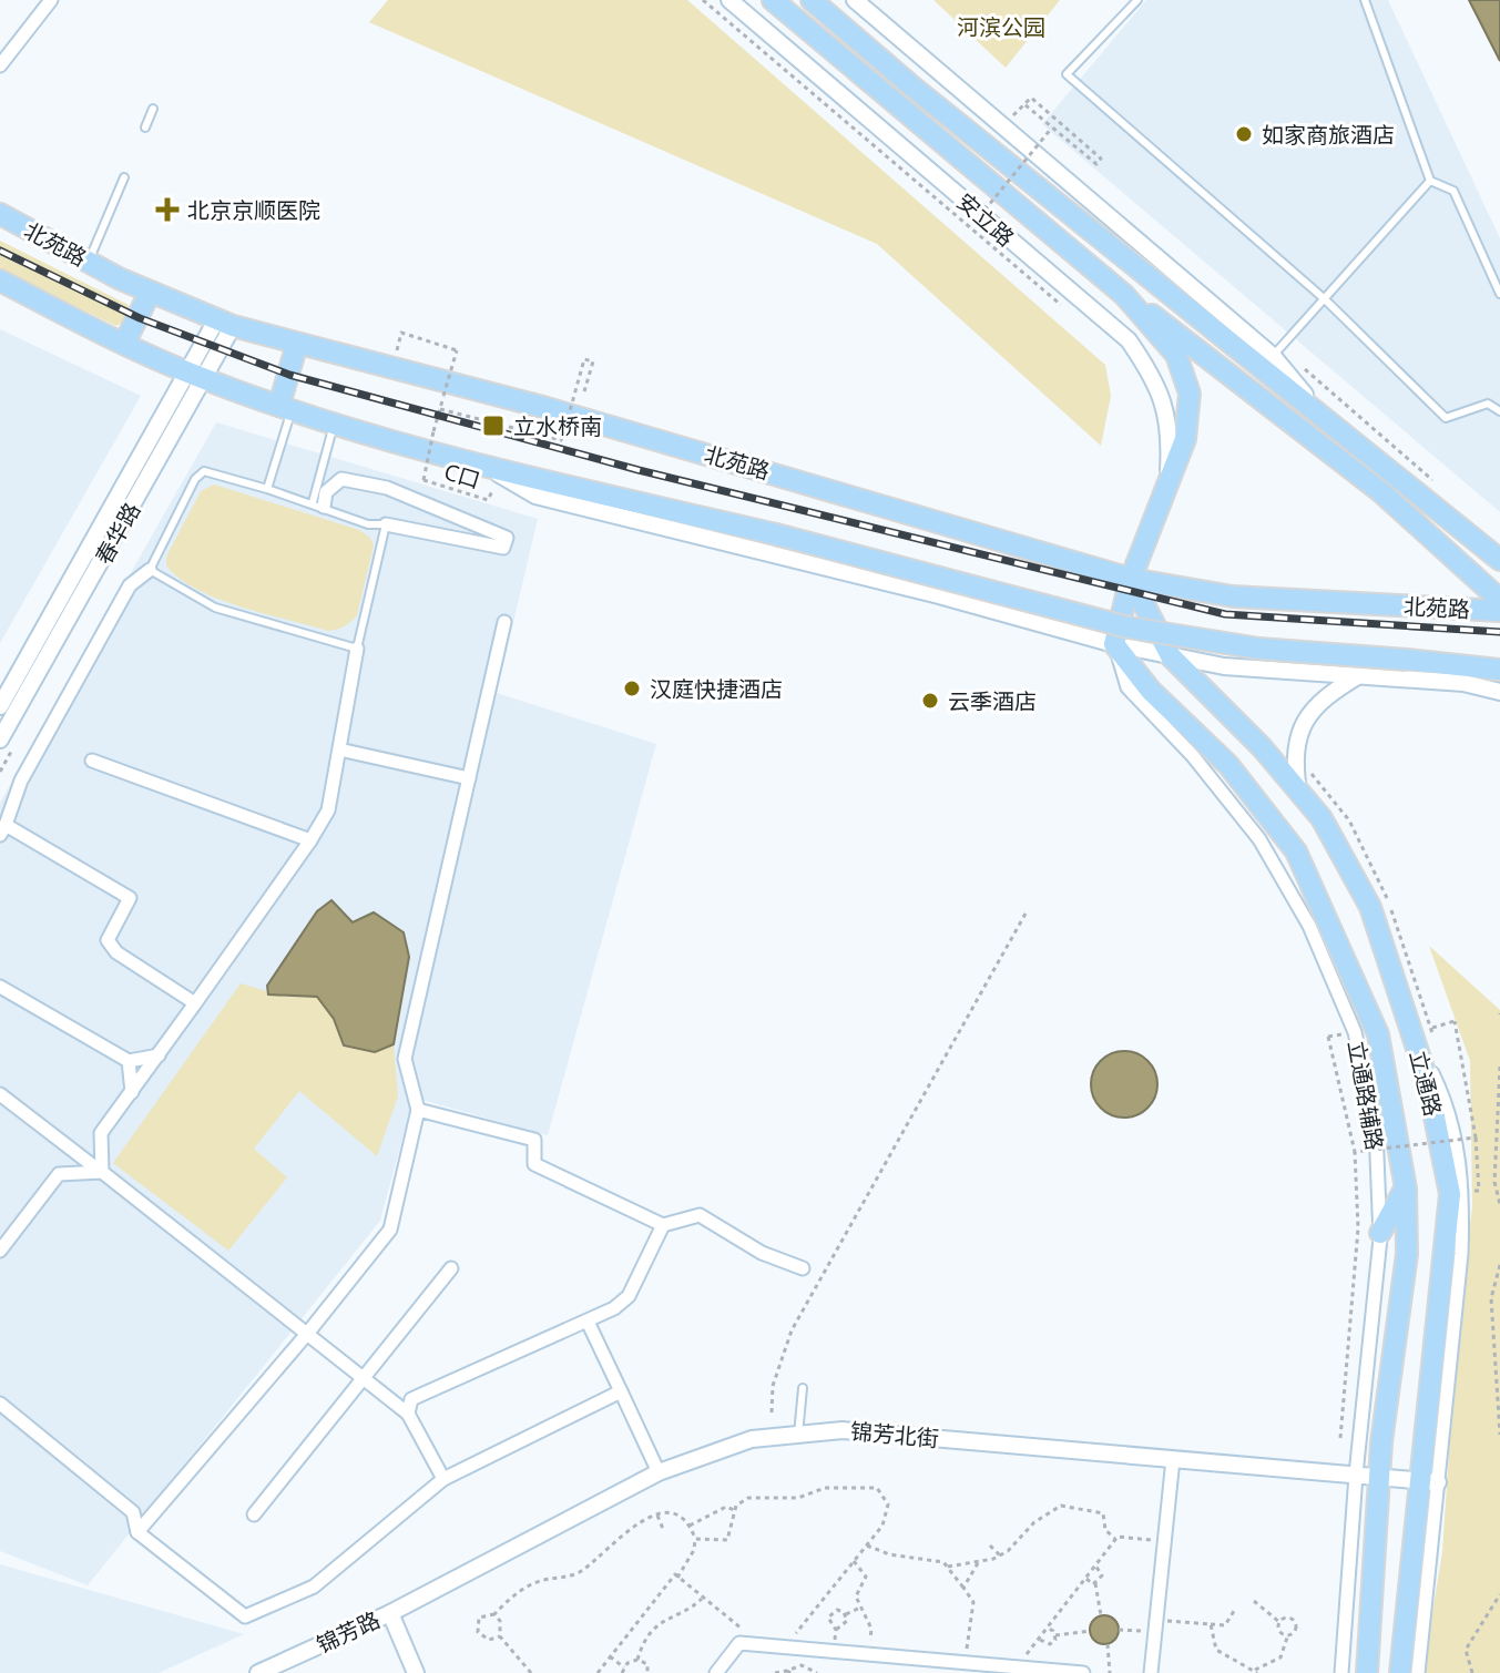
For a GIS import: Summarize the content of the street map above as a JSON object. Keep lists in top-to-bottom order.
{
  "streets": {
    "main road": ["安立路", "北苑路", "立通路"],
    "street": [
      "春华路",
      "立通路辅路",
      "锦芳北街",
      "锦芳路"
    ],
    "path": ["C口"]
  },
  "crossings": [
    ["安立路", "北苑路"],
    ["安立路", "立通路"],
    ["安立路", "立通路辅路"],
    ["北苑路", "春华路"],
    ["北苑路", "立通路"],
    ["立通路", "立通路辅路"],
    ["立通路", "锦芳北街"],
    ["立通路辅路", "锦芳北街"],
    ["锦芳北街", "锦芳路"]
  ],
  "parks": ["河滨公园"],
  "places": {
    "other": ["如家商旅酒店", "汉庭快捷酒店", "云季酒店"],
    "health": ["北京京顺医院"],
    "transit": ["立水桥南"]
  }
}
